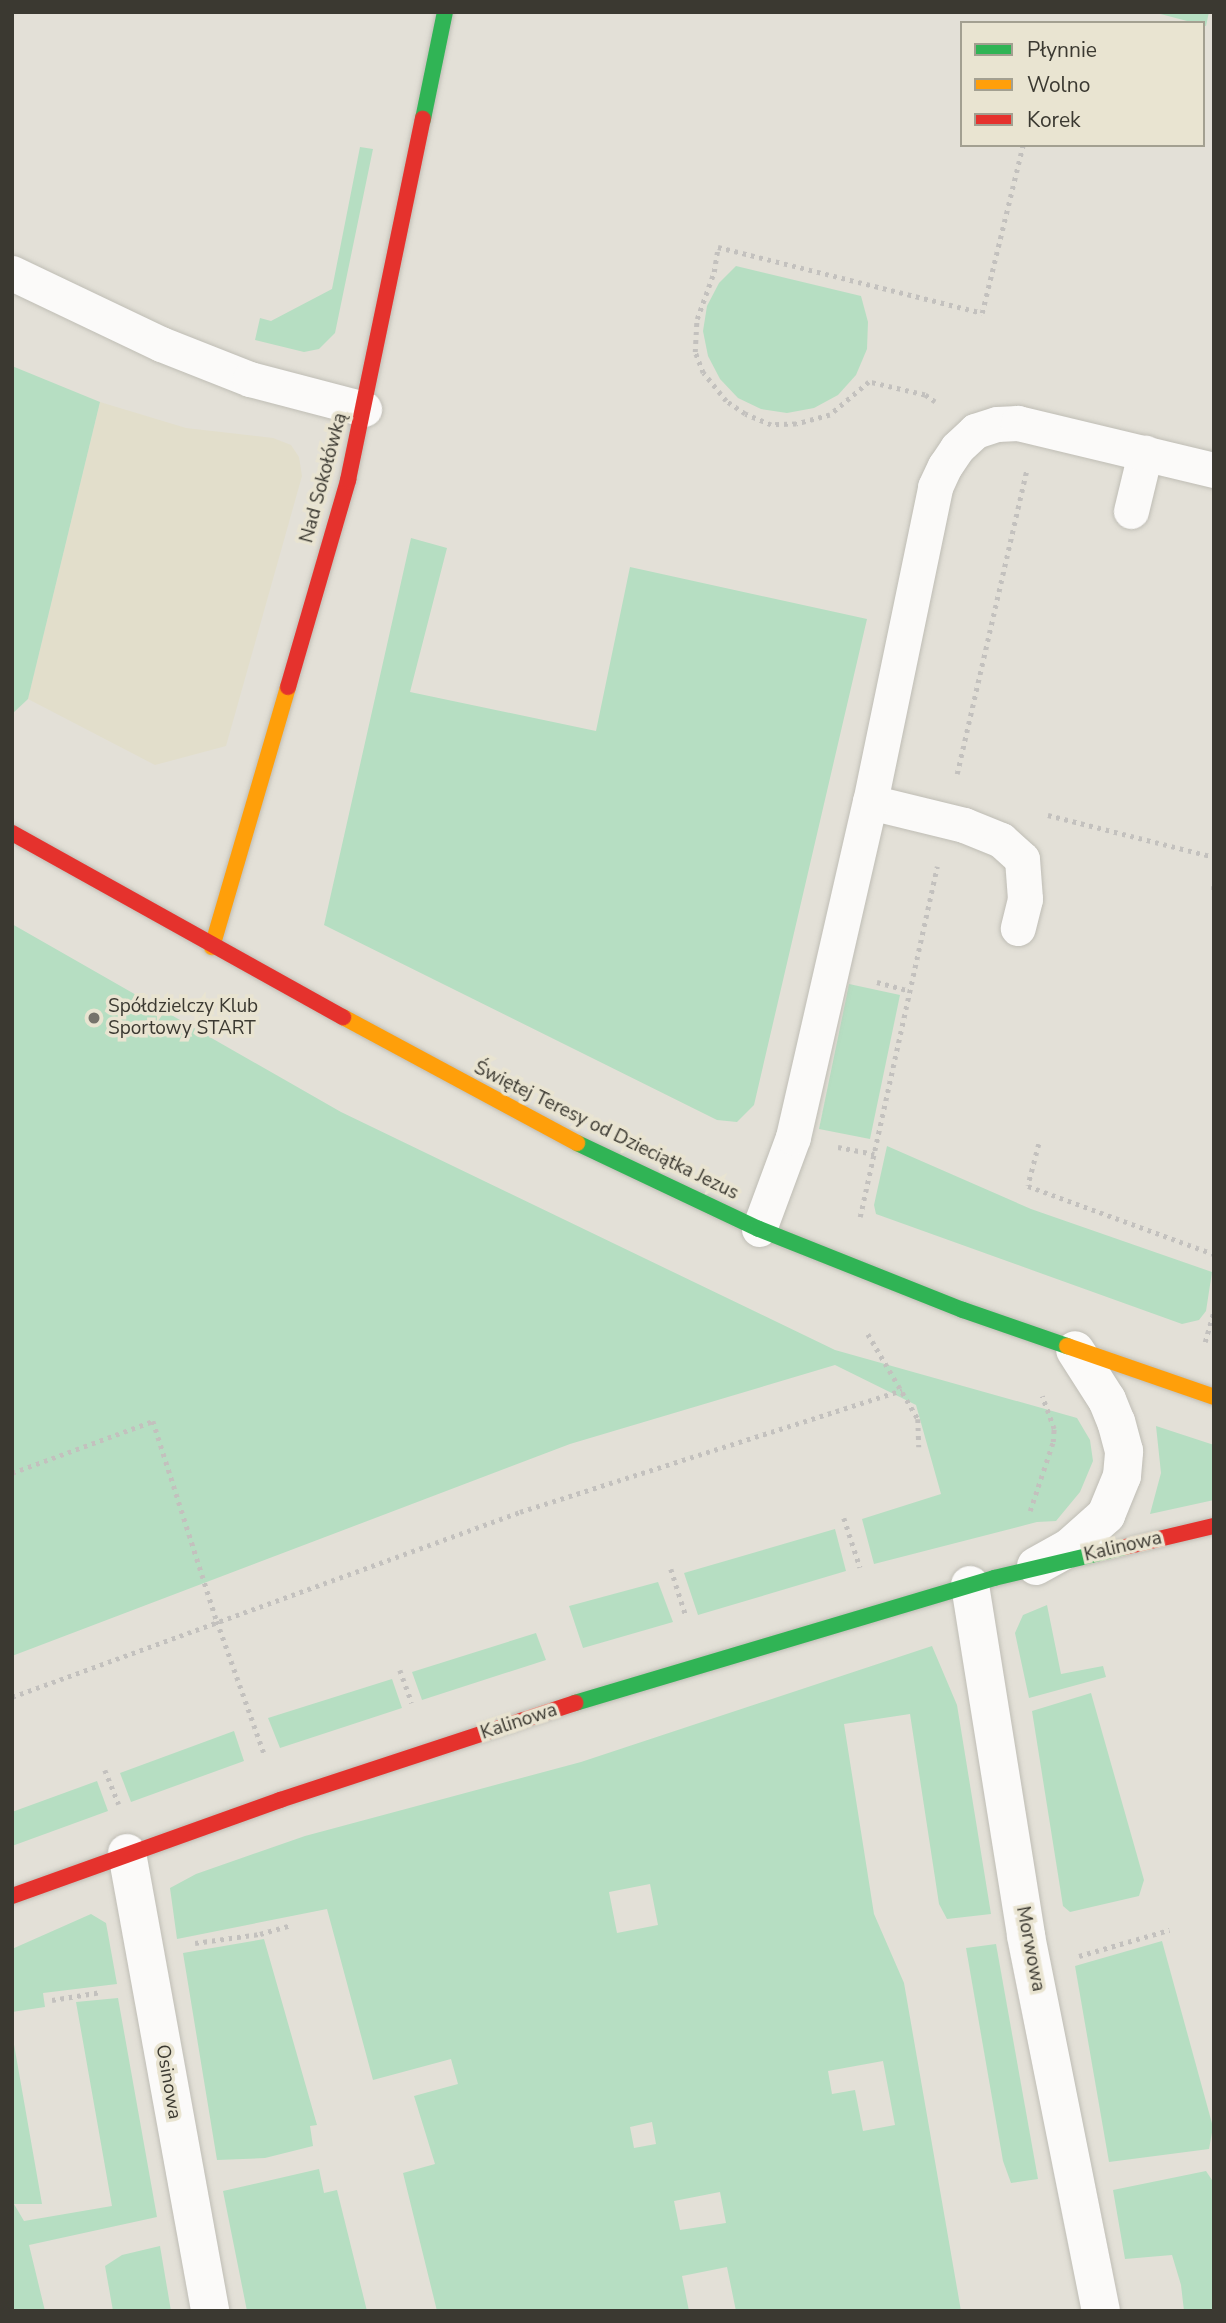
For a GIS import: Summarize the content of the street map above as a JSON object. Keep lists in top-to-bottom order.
{
  "streets": {
    "street": [
      "Nad Sokołówką",
      "Świętej Teresy od Dzieciątka Jezus",
      "Kalinowa",
      "Morwowa",
      "Osinowa"
    ]
  },
  "crossings": [
    ["Nad Sokołówką", "Świętej Teresy od Dzieciątka Jezus"],
    ["Świętej Teresy od Dzieciątka Jezus", "Kalinowa"],
    ["Kalinowa", "Morwowa"],
    ["Kalinowa", "Osinowa"]
  ],
  "places": ["Spółdzielczy Klub Sportowy START"],
  "legend": ["Płynnie", "Wolno", "Korek"]
}
